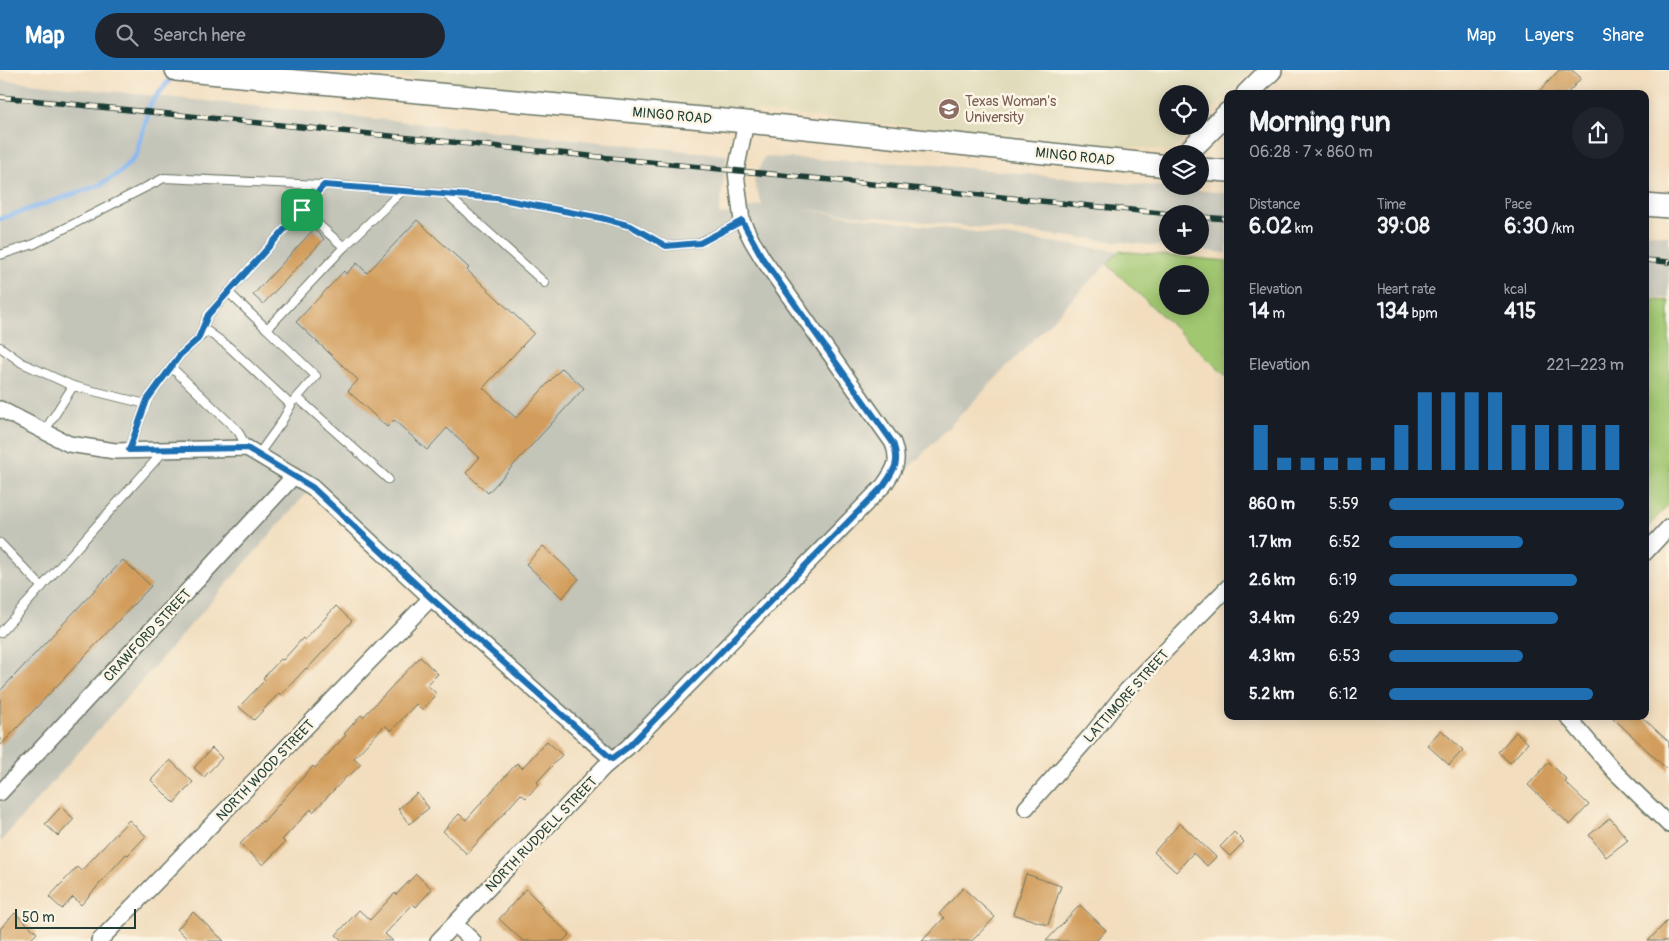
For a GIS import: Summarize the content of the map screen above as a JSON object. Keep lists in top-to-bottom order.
{
  "streets": {
    "street": [
      "MINGO ROAD",
      "CRAWFORD STREET",
      "LATTIMORE STREET",
      "NORTH WOOD STREET",
      "NORTH RUDDELL STREET"
    ]
  },
  "places": {
    "school or university": ["Texas Woman's University"]
  },
  "scale_bar": "50 m",
  "page": {
    "header": "Map",
    "search": "Search here",
    "nav": ["Map", "Layers", "Share"],
    "map_buttons": ["+", "−"],
    "heading": ["Morning run", "06:28 · 7 × 860 m"],
    "stats": [
      ["Distance", "6.02 km"],
      ["Time", "39:08"],
      ["Pace", "6:30 /km"],
      ["Elevation", "14 m"],
      ["Heart rate", "134 bpm"],
      ["kcal", "415"]
    ],
    "chart": ["Elevation", "221–223 m"],
    "list": [
      {
        "name": "860 m",
        "note": "5:59"
      },
      {
        "name": "1.7 km",
        "note": "6:52"
      },
      {
        "name": "2.6 km",
        "note": "6:19"
      },
      {
        "name": "3.4 km",
        "note": "6:29"
      },
      {
        "name": "4.3 km",
        "note": "6:53"
      },
      {
        "name": "5.2 km",
        "note": "6:12"
      }
    ],
    "scale": "50 m"
  }
}
